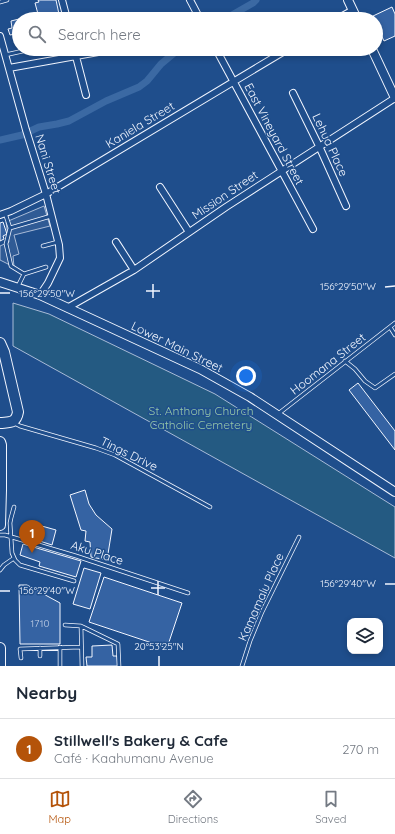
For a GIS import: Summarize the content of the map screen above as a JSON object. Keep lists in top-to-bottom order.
{
  "streets": {
    "street": [
      "Kaniela Street",
      "East Vineyard Street",
      "Lehua Place",
      "Nani Street",
      "Mission Street",
      "Lower Main Street"
    ],
    "lane": [
      "Hoomana Street",
      "Tings Drive",
      "Aku Place",
      "Kamamalu Place"
    ]
  },
  "crossings": [
    ["Kaniela Street", "East Vineyard Street"],
    ["Kaniela Street", "Nani Street"],
    ["East Vineyard Street", "Mission Street"],
    ["Lehua Place", "Mission Street"],
    ["Nani Street", "Lower Main Street"],
    ["Mission Street", "Lower Main Street"],
    ["Lower Main Street", "Hoomana Street"]
  ],
  "parks": ["St. Anthony Church Catholic Cemetery"],
  "house_numbers": ["1710"],
  "page": {
    "search": "Search here",
    "pins": "1",
    "heading": "Nearby",
    "list": [
      {
        "mark": "1",
        "name": "Stillwell's Bakery & Cafe",
        "note": "Café · Kaahumanu Avenue",
        "value": "270 m"
      }
    ],
    "nav": ["Map", "Directions", "Saved"]
  },
  "coordinates": ["156°29'50\"W", "156°29'40\"W", "20°53'25\"N"]
}
